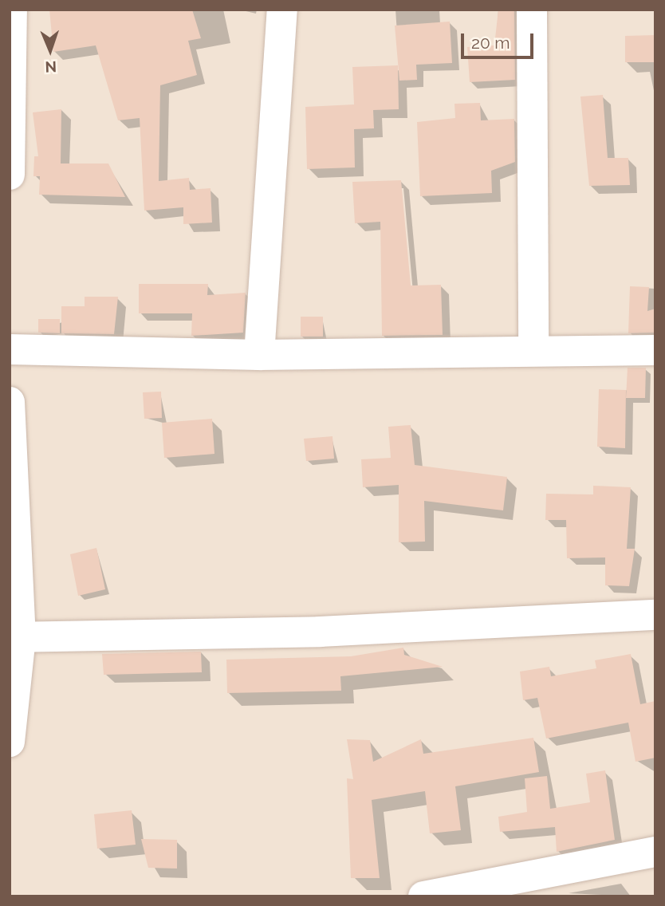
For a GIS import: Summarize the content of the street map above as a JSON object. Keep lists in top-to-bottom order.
{
  "scale_bar": "20 m",
  "north": "bottom"
}
